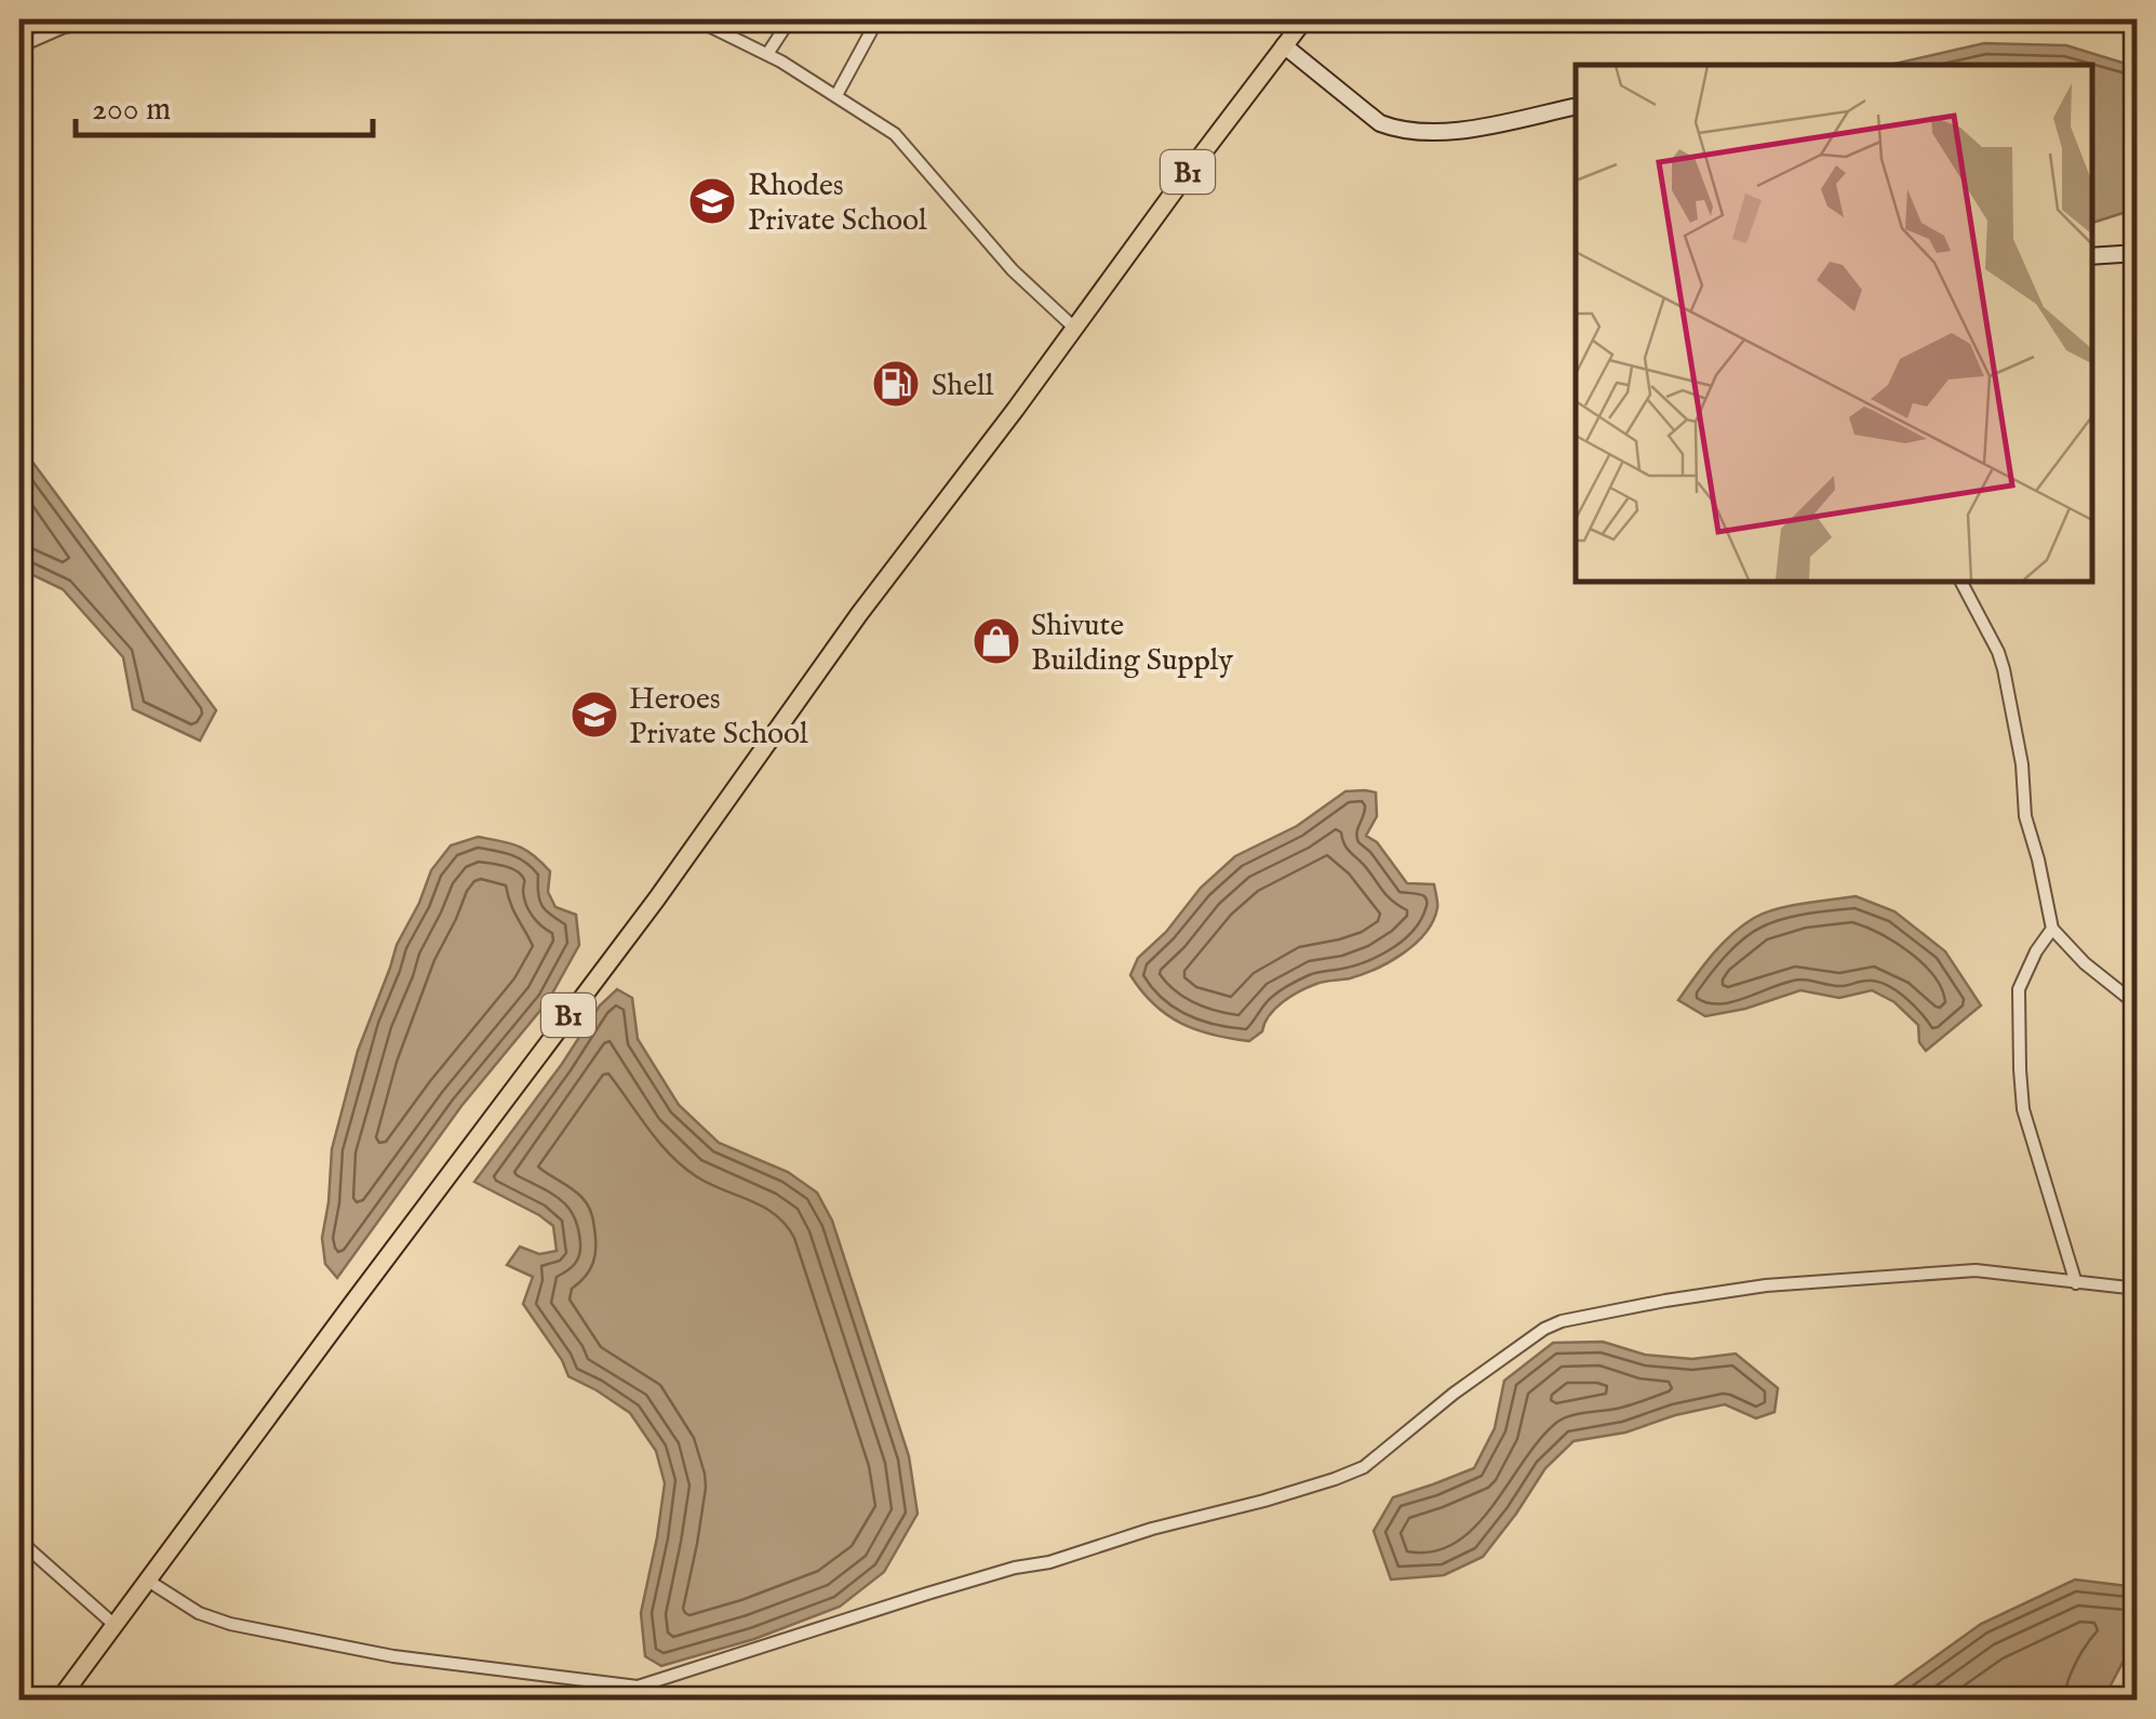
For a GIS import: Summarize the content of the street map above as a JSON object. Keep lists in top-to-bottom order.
{
  "streets": {
    "main road": ["B1"]
  },
  "places": {
    "school or university": ["Rhodes Private School", "Heroes Private School"],
    "fuel station": ["Shell"],
    "shop": ["Shivute Building Supply"]
  },
  "scale_bar": "200 m"
}
